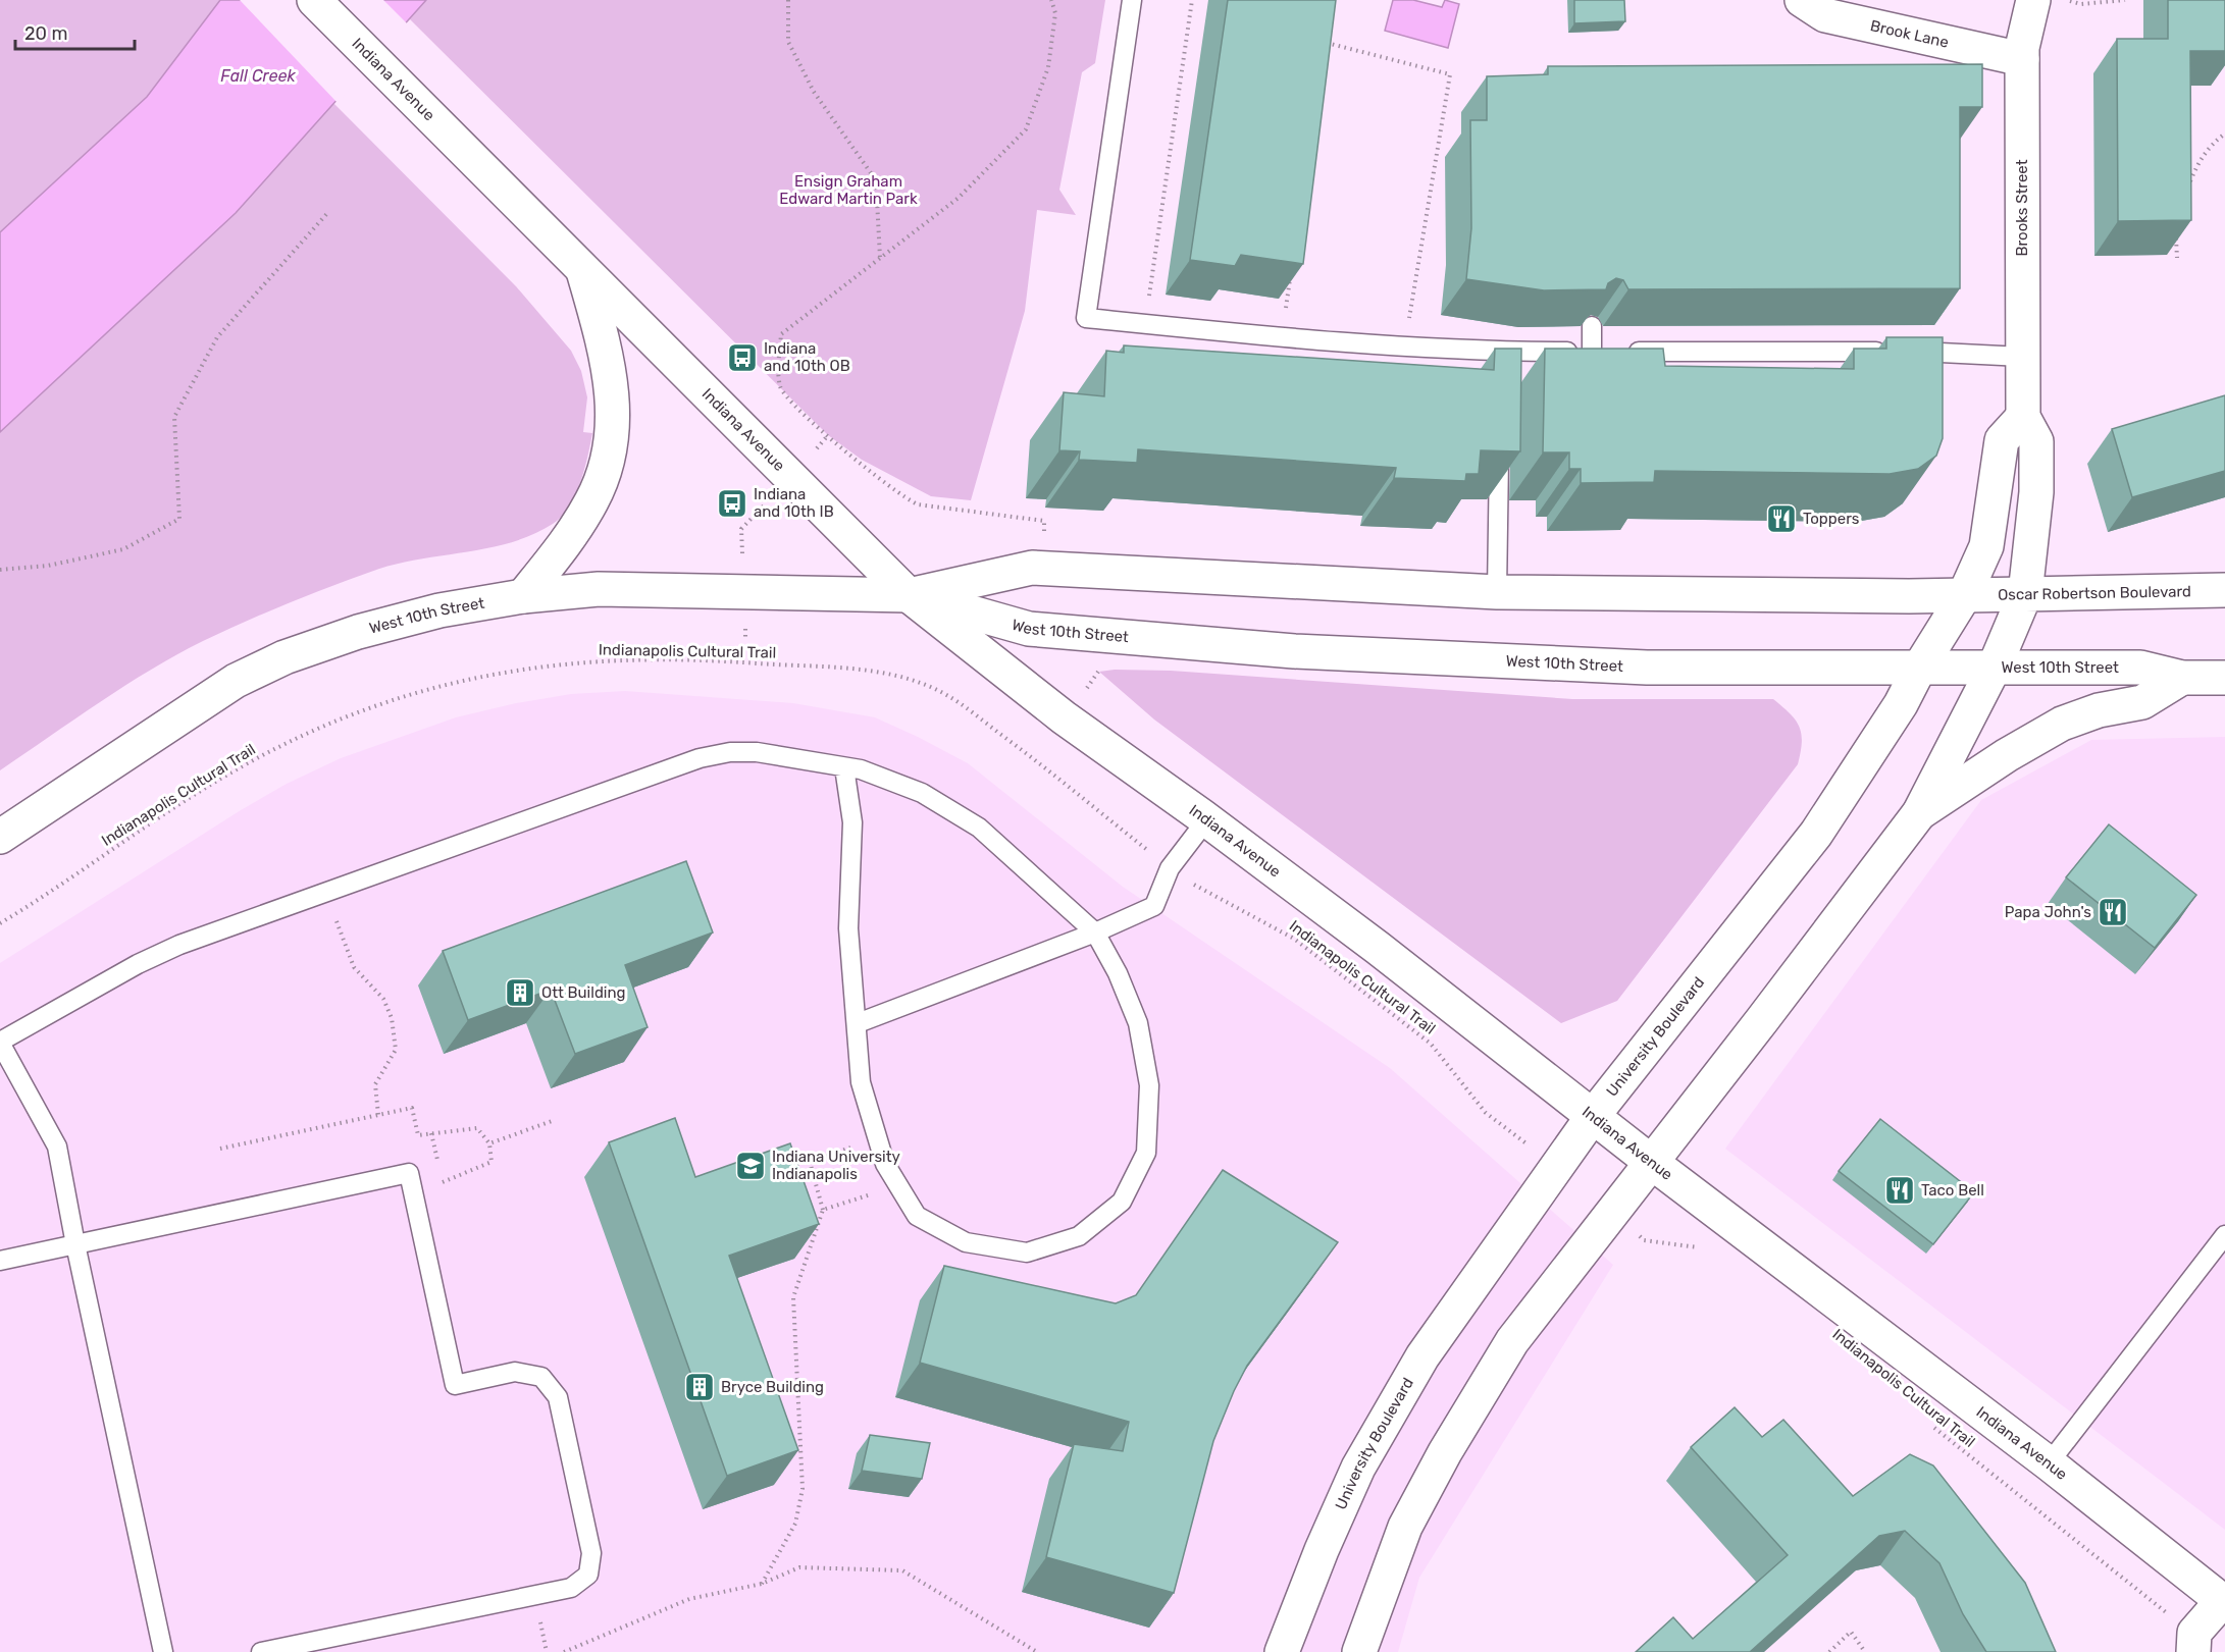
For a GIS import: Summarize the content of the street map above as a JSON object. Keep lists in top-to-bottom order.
{
  "streets": {
    "main road": [
      "Brook Lane",
      "Indiana Avenue",
      "Brooks Street",
      "Oscar Robertson Boulevard",
      "West 10th Street",
      "University Boulevard"
    ],
    "path": ["Indianapolis Cultural Trail"]
  },
  "crossings": [
    ["Brook Lane", "Brooks Street"],
    ["Indiana Avenue", "West 10th Street"],
    ["Indiana Avenue", "University Boulevard"],
    ["Brooks Street", "Oscar Robertson Boulevard"],
    ["Oscar Robertson Boulevard", "West 10th Street"],
    ["Oscar Robertson Boulevard", "University Boulevard"],
    ["West 10th Street", "University Boulevard"]
  ],
  "water": ["Fall Creek"],
  "parks": ["Ensign Graham Edward Martin Park"],
  "places": {
    "bus stop": ["Indiana and 10th OB", "Indiana and 10th IB"],
    "restaurant": ["Toppers", "Papa John's", "Taco Bell"],
    "building": ["Ott Building", "Bryce Building"],
    "school or university": ["Indiana University Indianapolis"]
  },
  "scale_bar": "20 m"
}
